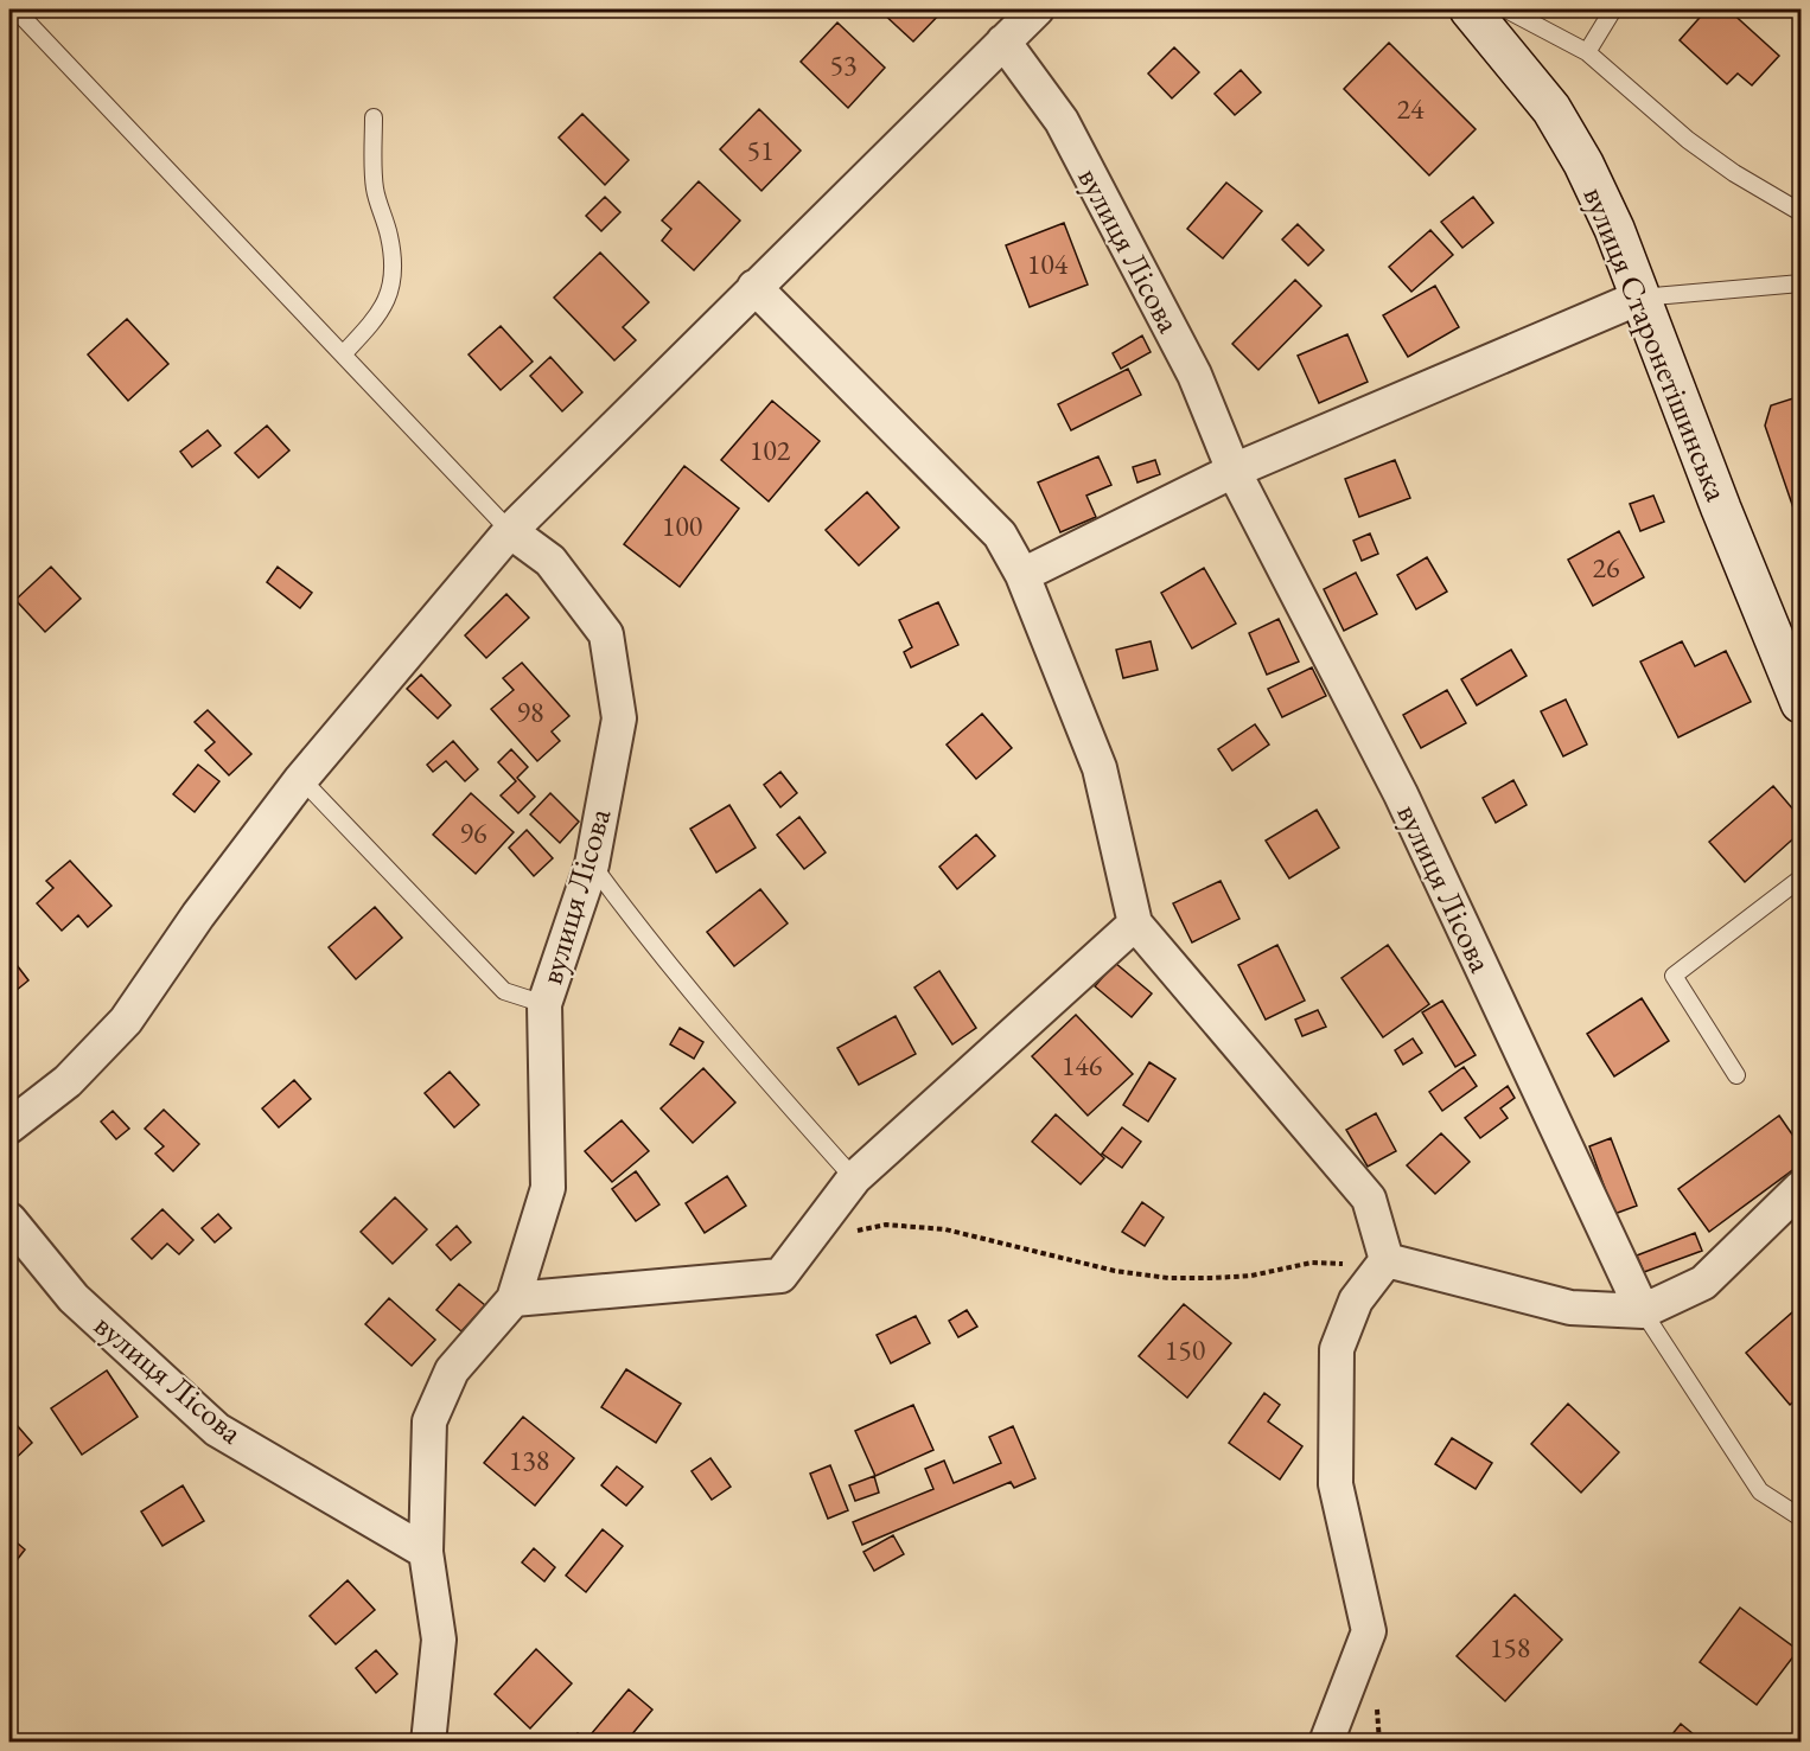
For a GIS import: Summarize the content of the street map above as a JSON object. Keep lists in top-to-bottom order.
{
  "streets": {
    "main road": ["вулиця Старонетішинська"],
    "street": ["вулиця Лісова"]
  },
  "house_numbers": [
    "53",
    "24",
    "51",
    "104",
    "102",
    "100",
    "26",
    "98",
    "96",
    "146",
    "150",
    "138",
    "158"
  ]
}
